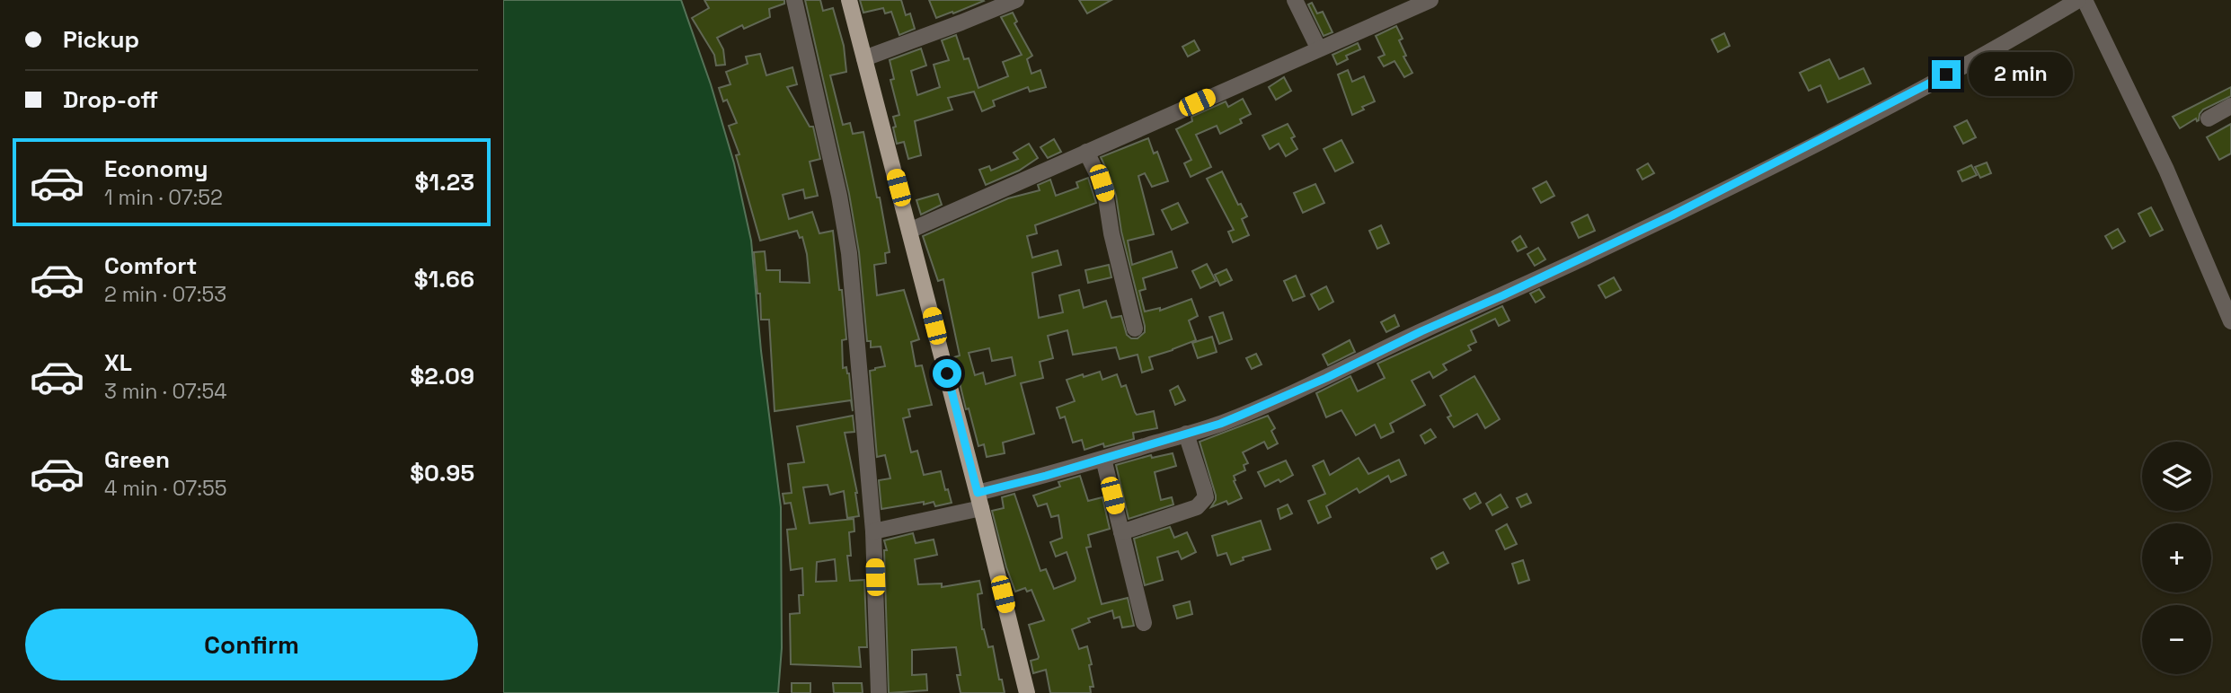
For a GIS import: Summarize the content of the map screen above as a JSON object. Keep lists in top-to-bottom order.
{
  "page": {
    "banner": ["Pickup", "Drop-off"],
    "bubble": "2 min",
    "list": [
      {
        "name": "Economy",
        "note": "1 min · 07:52",
        "value": "$1.23"
      },
      {
        "name": "Comfort",
        "note": "2 min · 07:53",
        "value": "$1.66"
      },
      {
        "name": "XL",
        "note": "3 min · 07:54",
        "value": "$2.09"
      },
      {
        "name": "Green",
        "note": "4 min · 07:55",
        "value": "$0.95"
      }
    ],
    "map_buttons": ["+", "−"],
    "buttons": "Confirm"
  }
}
